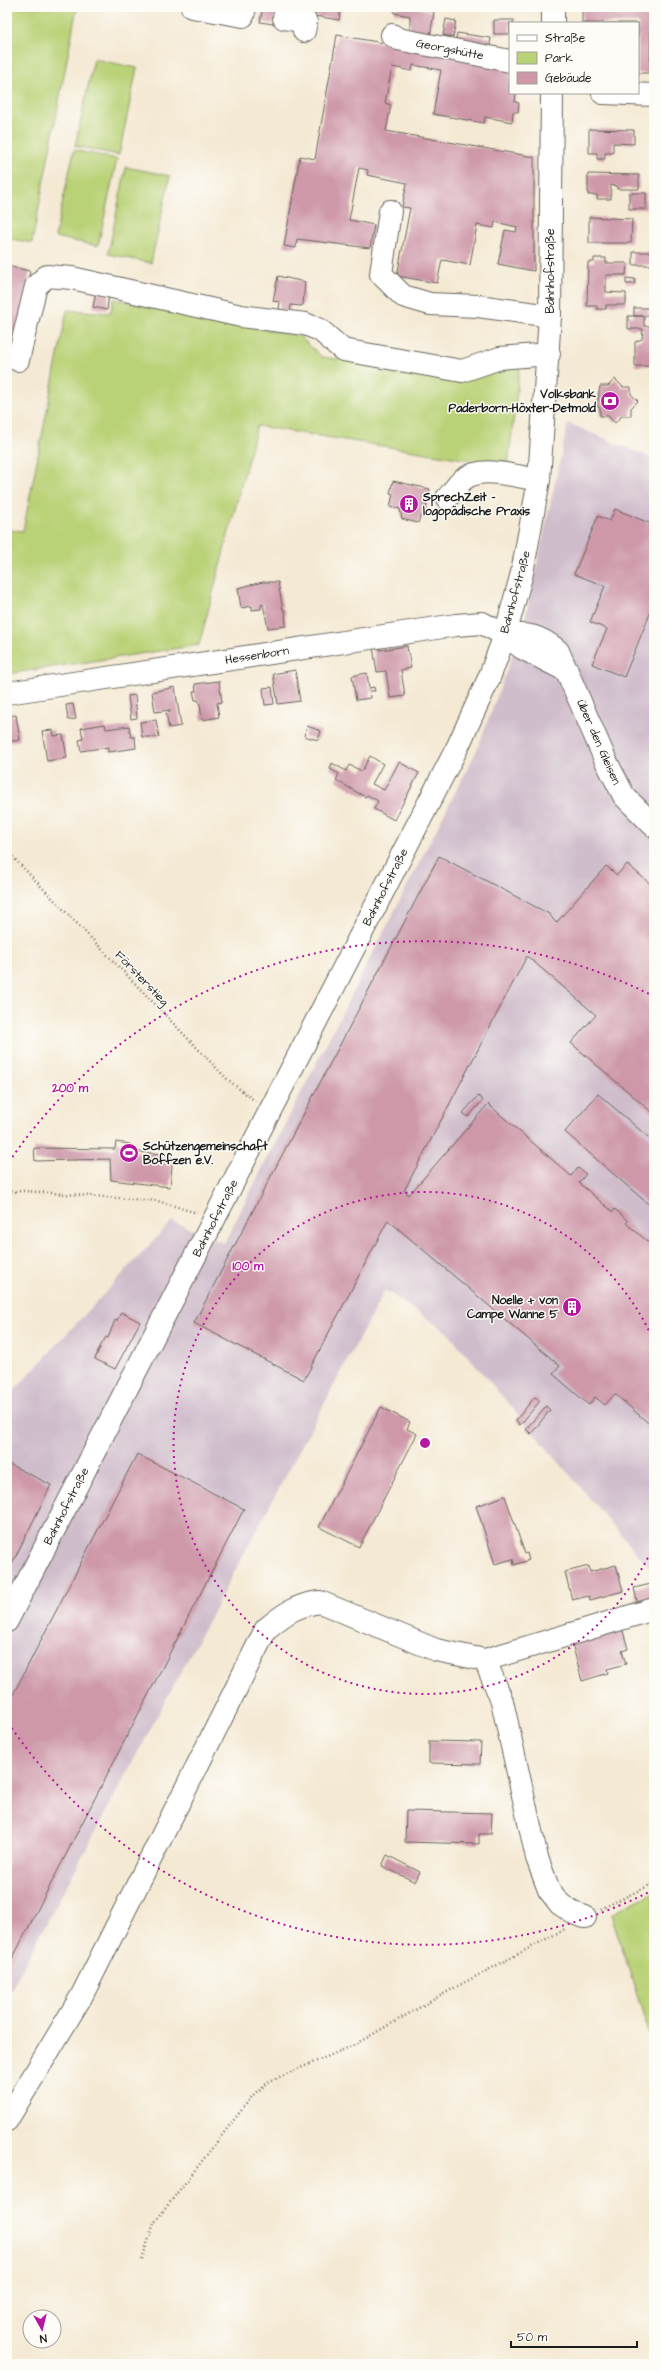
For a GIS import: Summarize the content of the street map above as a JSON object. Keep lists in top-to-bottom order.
{
  "streets": {
    "street": [
      "Georgshütte",
      "Bahnhofstraße",
      "Hessenborn",
      "Über den Gleisen"
    ],
    "path": ["Försterstieg"]
  },
  "crossings": [
    ["Bahnhofstraße", "Hessenborn"],
    ["Bahnhofstraße", "Über den Gleisen"],
    ["Bahnhofstraße", "Försterstieg"],
    ["Hessenborn", "Über den Gleisen"]
  ],
  "places": {
    "bank": ["Volksbank Paderborn-Höxter-Detmold"],
    "building": ["SprechZeit - logopädische Praxis", "Noelle + von Campe Wanne 5"],
    "sports": ["Schützengemeinschaft Boffzen e.V."]
  },
  "legend": ["Straße", "Park", "Gebäude"],
  "scale_bar": "50 m",
  "north": "bottom",
  "rings": ["200 m", "100 m"]
}
